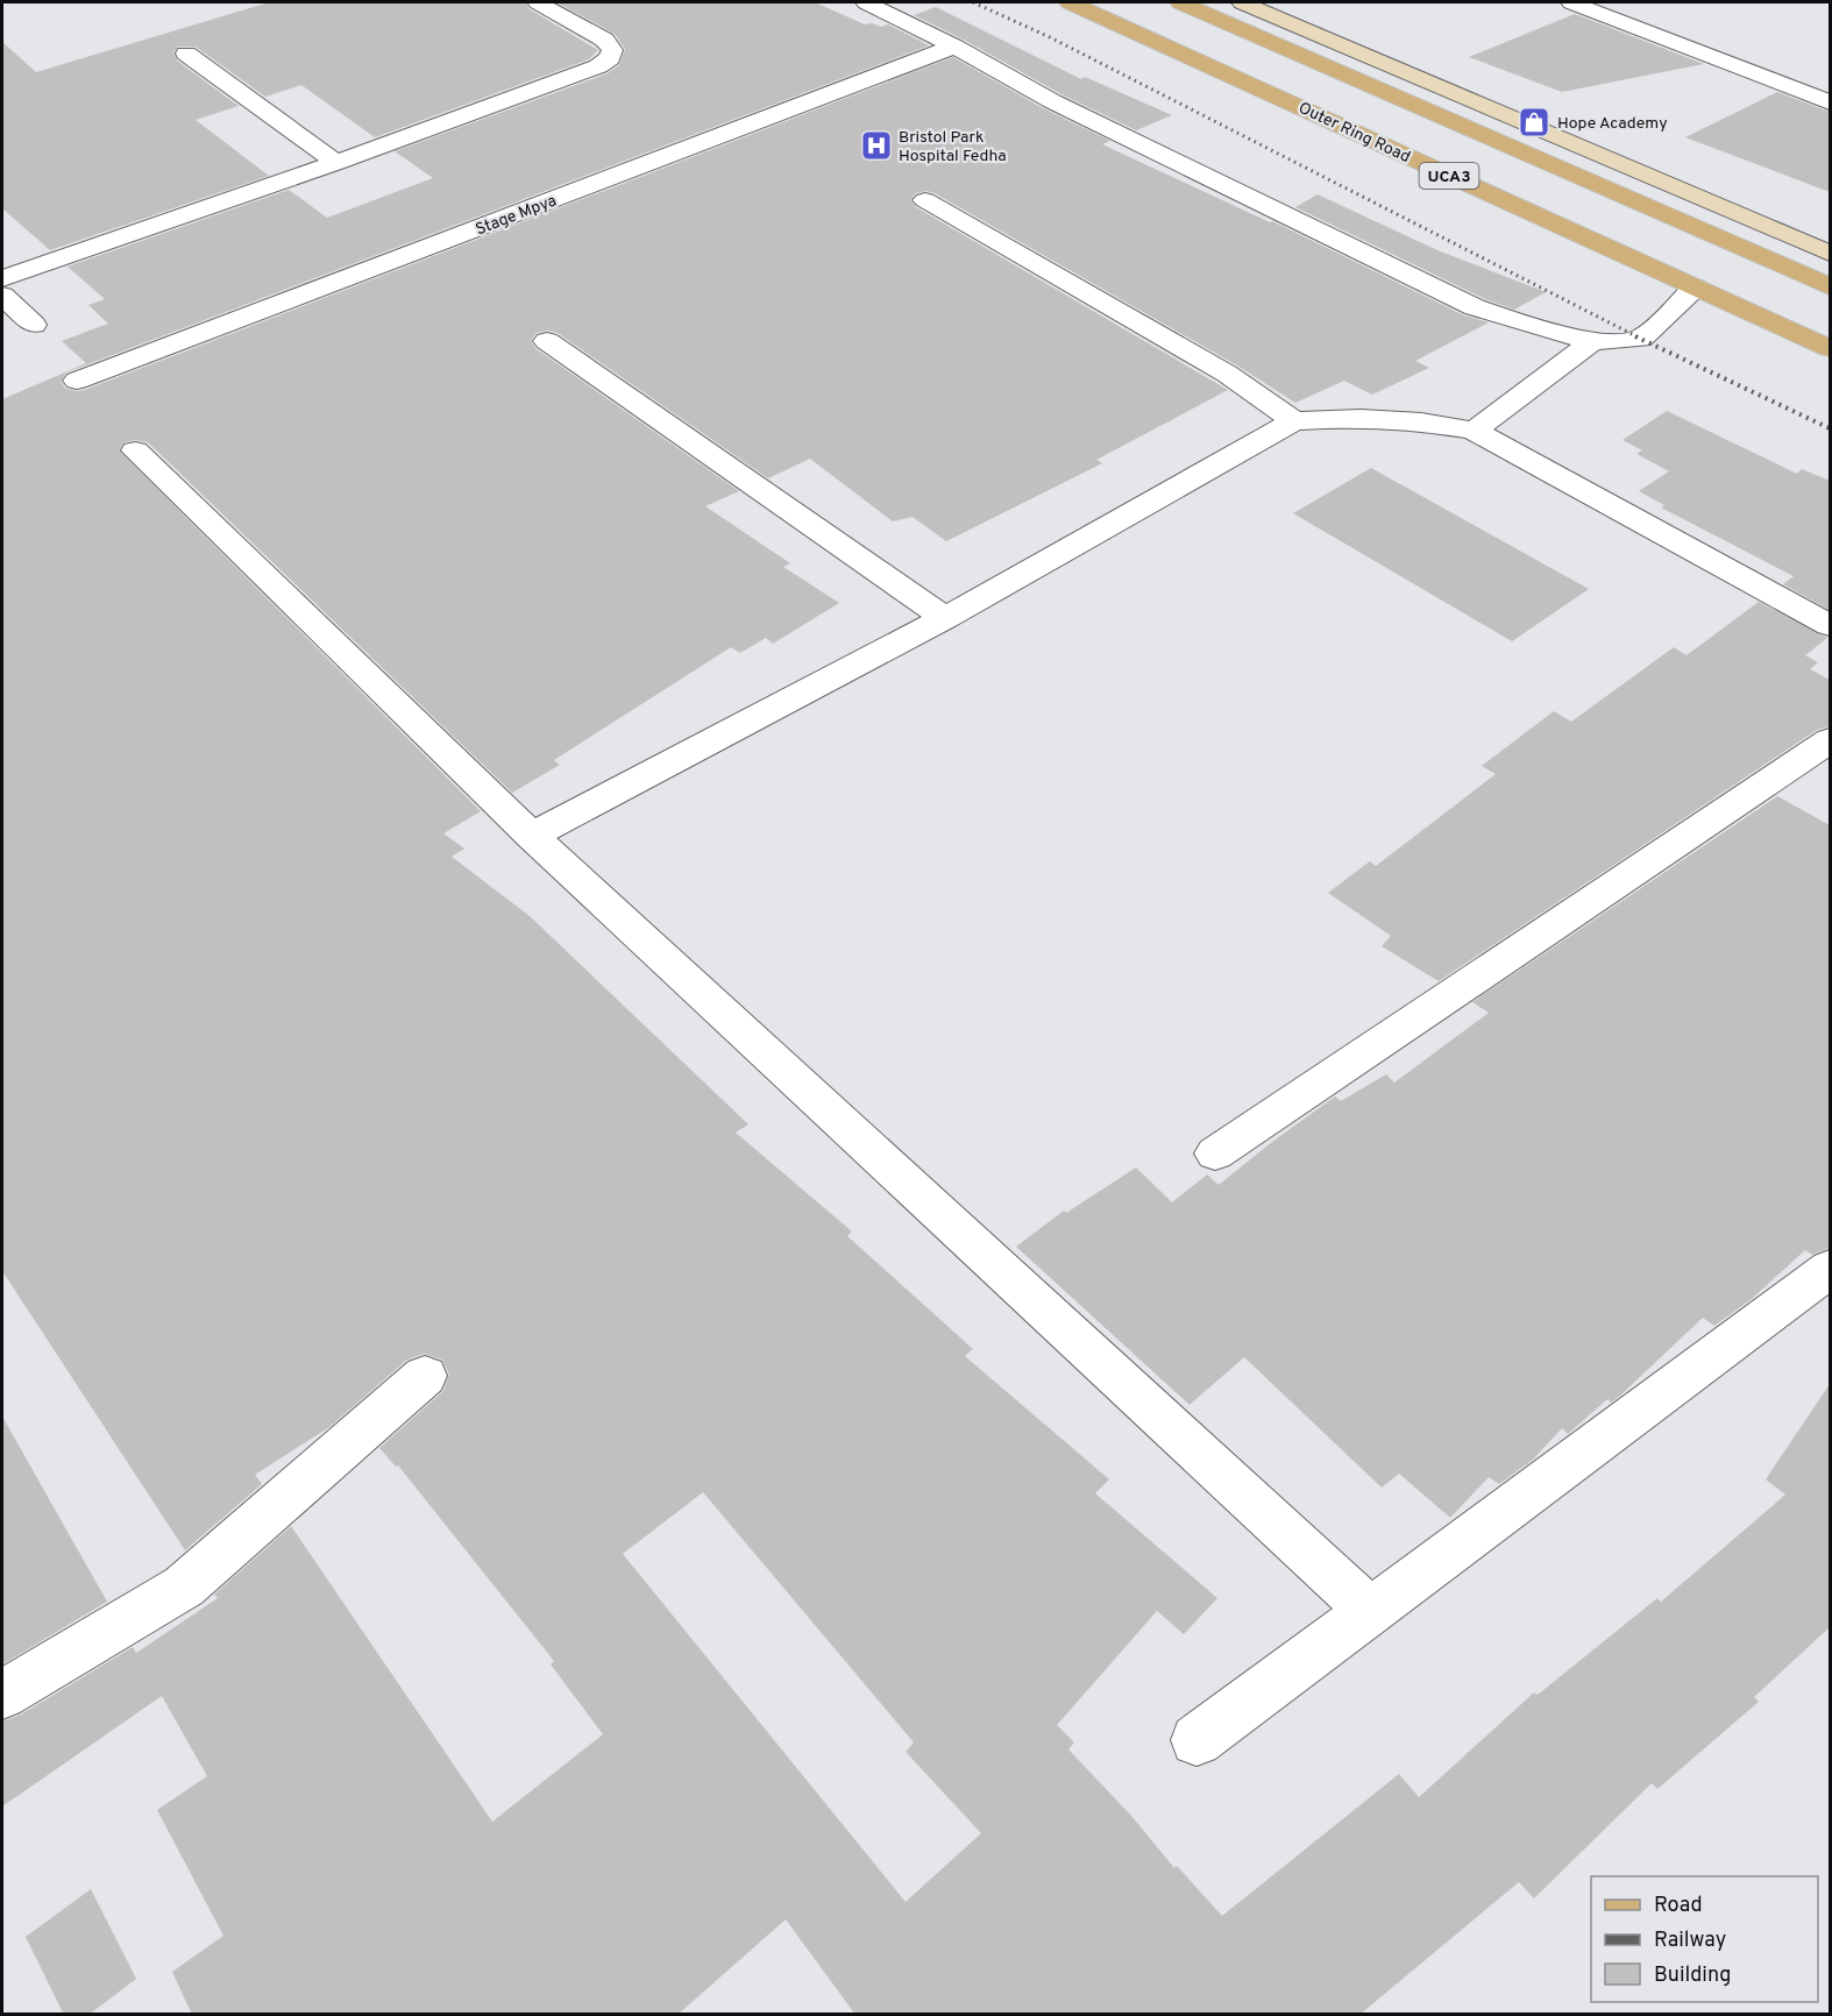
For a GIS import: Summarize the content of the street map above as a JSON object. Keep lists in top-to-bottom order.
{
  "streets": {
    "main road": ["Outer Ring Road", "UCA3"],
    "street": ["Stage Mpya"]
  },
  "places": {
    "shop": ["Hope Academy"],
    "hospital": ["Bristol Park Hospital Fedha"]
  },
  "legend": ["Road", "Railway", "Building"]
}
